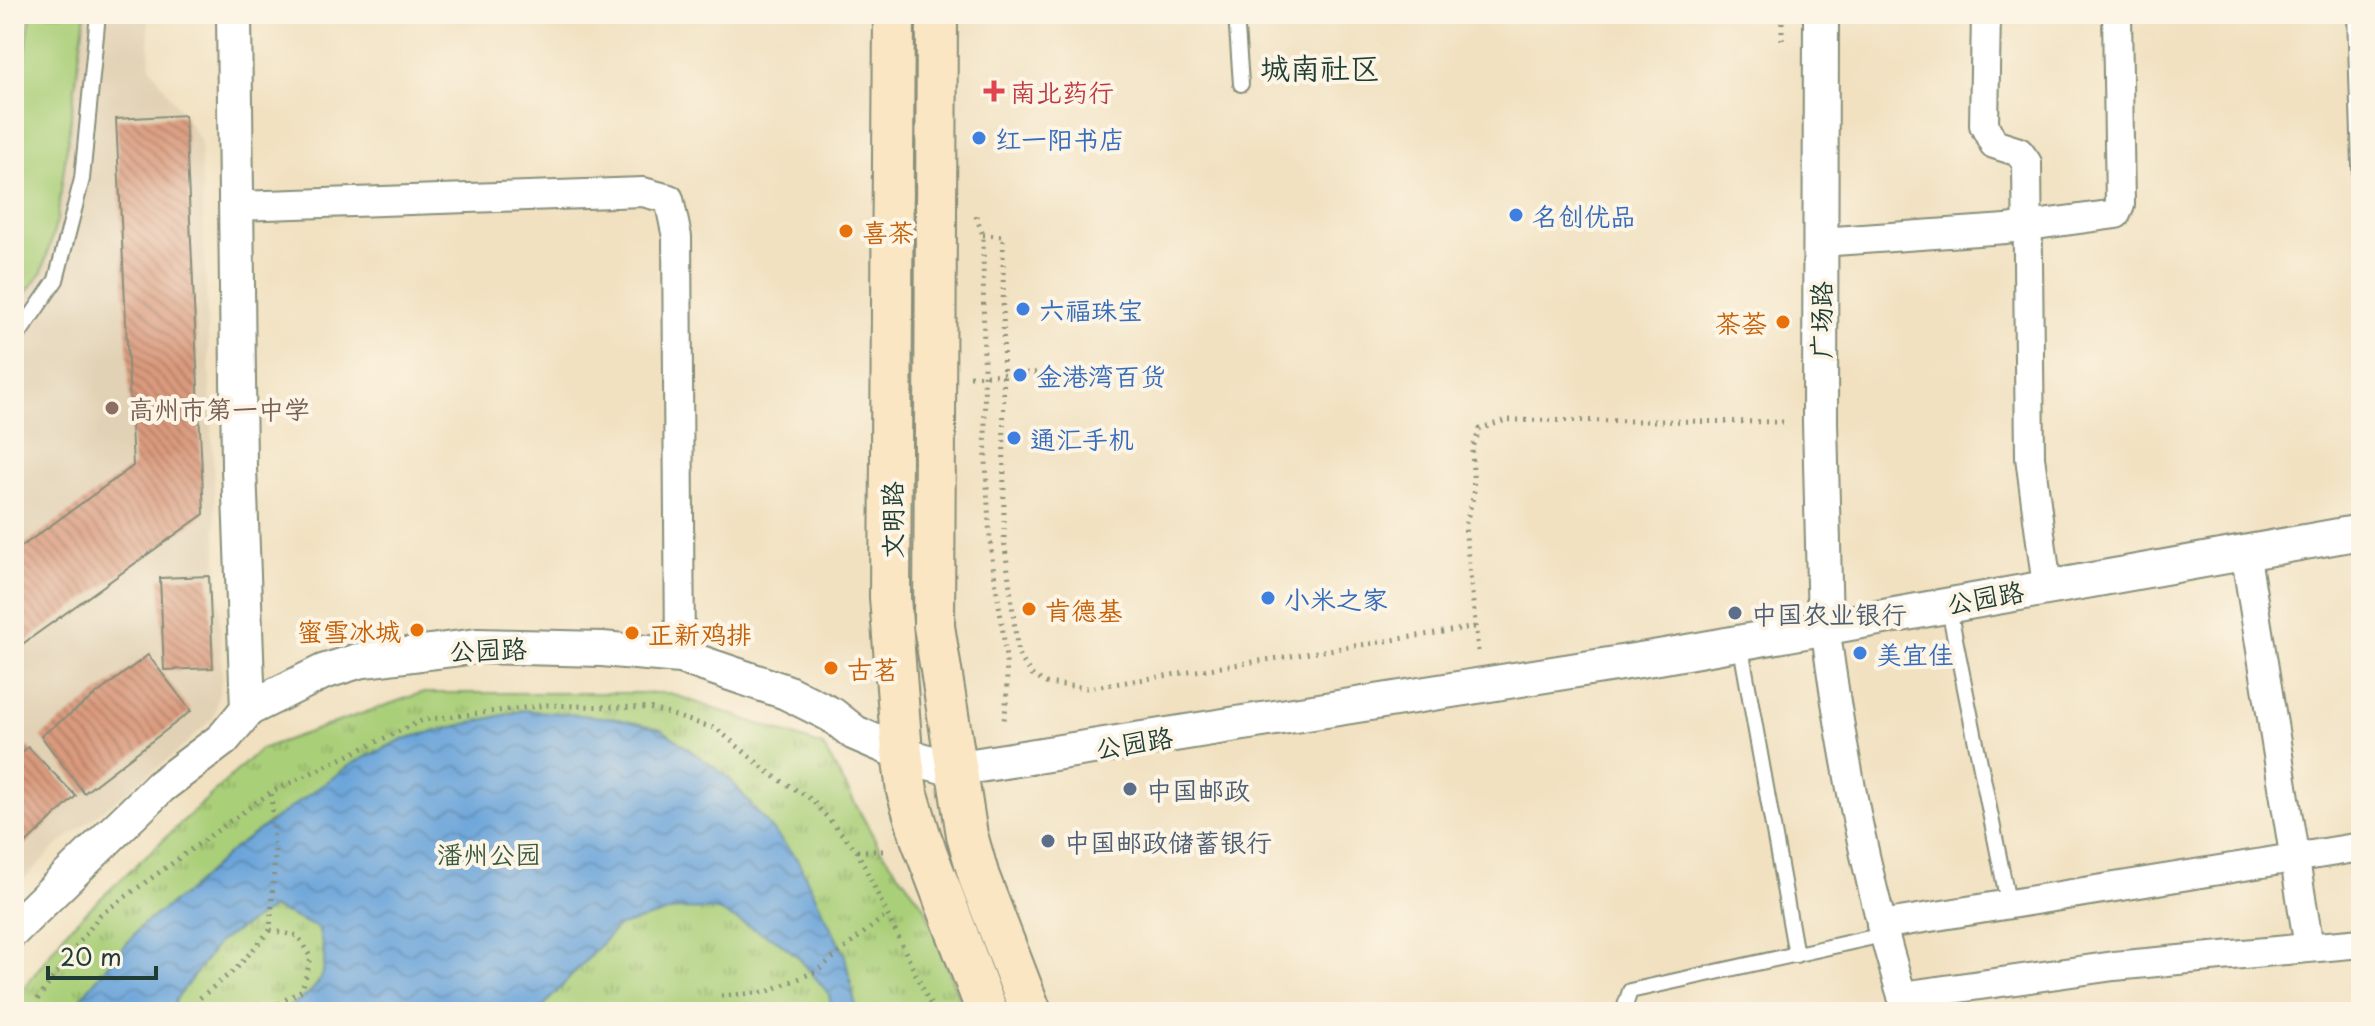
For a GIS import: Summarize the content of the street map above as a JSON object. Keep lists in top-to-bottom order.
{
  "streets": {
    "main road": ["文明路"],
    "street": ["广场路", "公园路"]
  },
  "crossings": [
    ["广场路", "公园路"],
    ["文明路", "公园路"]
  ],
  "districts": ["城南社区"],
  "parks": ["潘州公园"],
  "places": {
    "health": ["南北药行"],
    "other": [
      "红一阳书店",
      "名创优品",
      "喜茶",
      "六福珠宝",
      "茶荟",
      "金港湾百货",
      "高州市第一中学",
      "通汇手机",
      "小米之家",
      "肯德基",
      "中国农业银行",
      "蜜雪冰城",
      "正新鸡排",
      "美宜佳",
      "古茗",
      "中国邮政",
      "中国邮政储蓄银行"
    ]
  },
  "scale_bar": "20 m"
}
